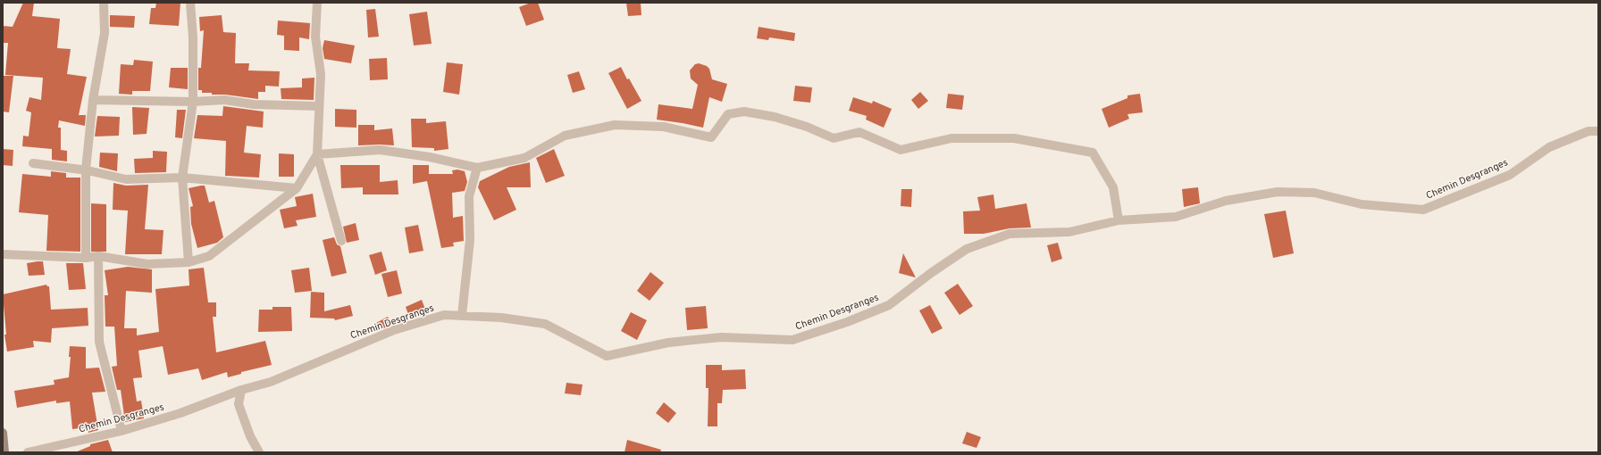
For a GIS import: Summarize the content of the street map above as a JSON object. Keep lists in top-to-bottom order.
{
  "streets": {
    "street": ["Chemin Desgranges"]
  }
}
